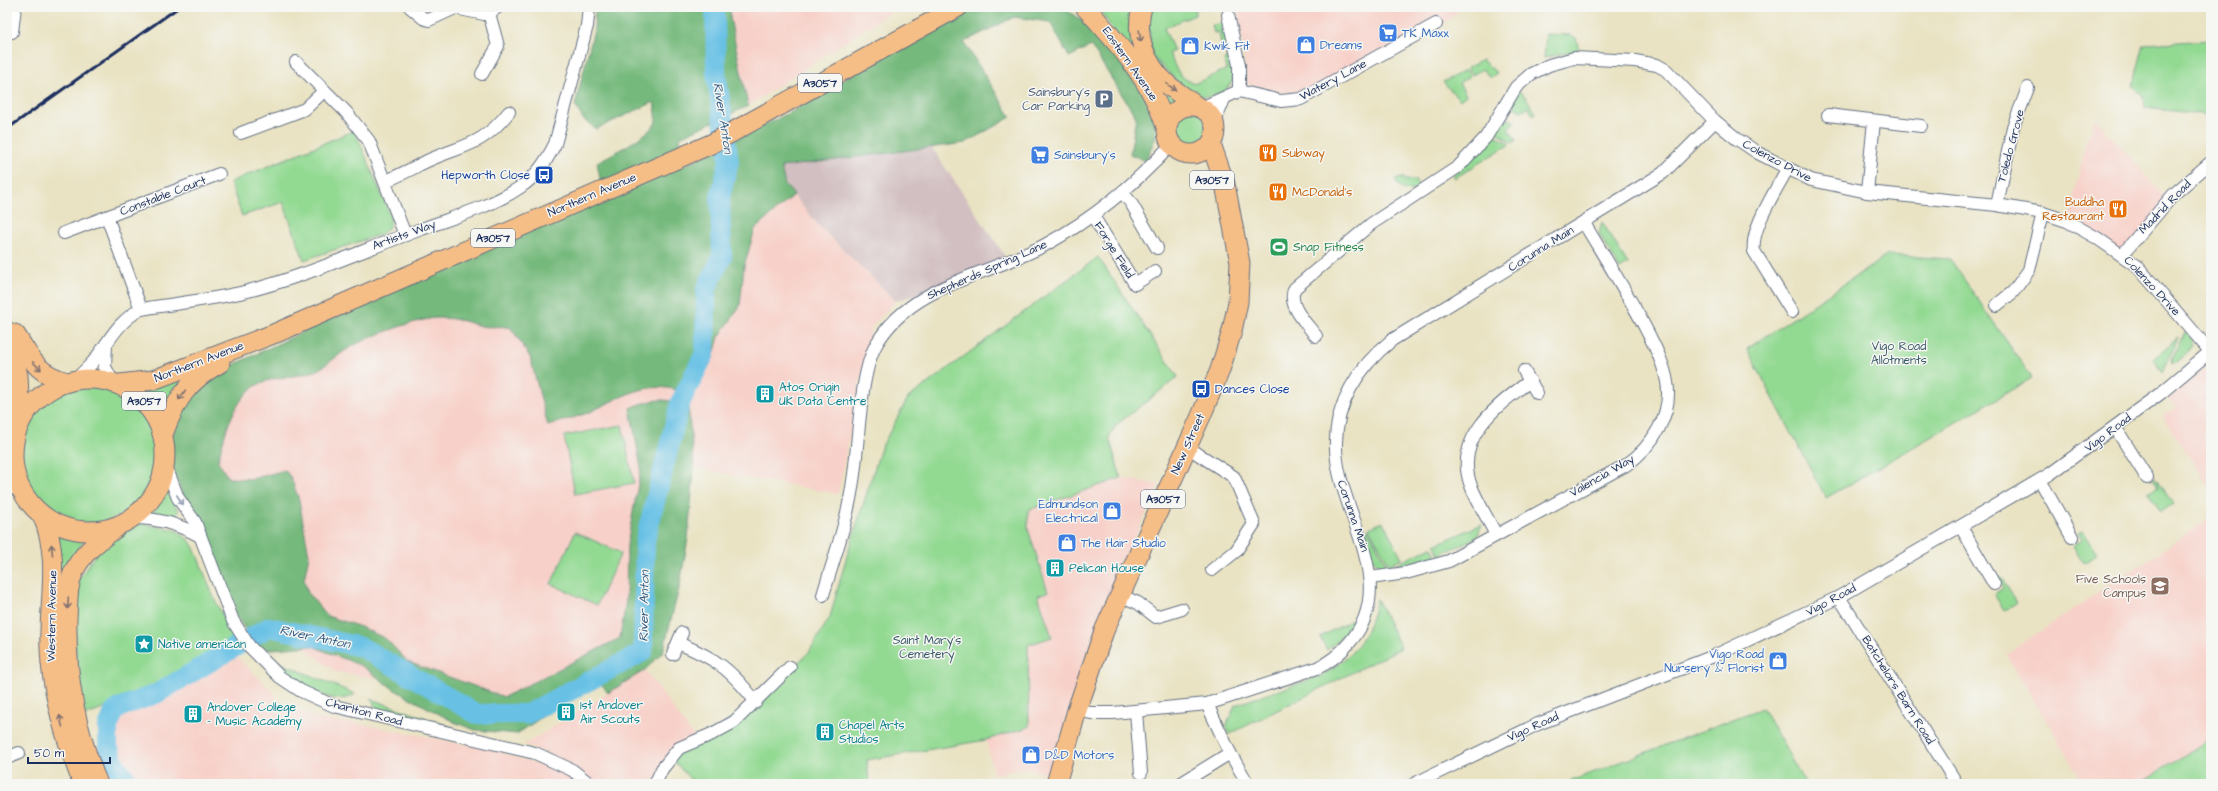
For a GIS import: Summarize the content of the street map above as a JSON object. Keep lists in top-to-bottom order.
{
  "streets": {
    "main road": [
      "Eastern Avenue",
      "A3057",
      "Northern Avenue",
      "New Street",
      "Western Avenue"
    ],
    "street": [
      "Watery Lane",
      "Toledo Grove",
      "Colenzo Drive",
      "Constable Court",
      "Madrid Road",
      "Artists Way",
      "Corunna Main",
      "Forge Field",
      "Shepherds Spring Lane",
      "Vigo Road",
      "Valencia Way",
      "Batchelors Barn Road",
      "Charlton Road"
    ]
  },
  "crossings": [
    ["Eastern Avenue", "A3057"],
    ["Eastern Avenue", "Shepherds Spring Lane"],
    ["Eastern Avenue", "New Street"],
    ["A3057", "Northern Avenue"],
    ["A3057", "Artists Way"],
    ["A3057", "Shepherds Spring Lane"],
    ["A3057", "New Street"],
    ["A3057", "Western Avenue"],
    ["A3057", "Charlton Road"],
    ["Toledo Grove", "Colenzo Drive"],
    ["Colenzo Drive", "Madrid Road"],
    ["Colenzo Drive", "Corunna Main"],
    ["Colenzo Drive", "Vigo Road"],
    ["Constable Court", "Artists Way"],
    ["Corunna Main", "New Street"],
    ["Corunna Main", "Valencia Way"],
    ["Forge Field", "Shepherds Spring Lane"],
    ["Shepherds Spring Lane", "New Street"],
    ["Vigo Road", "Batchelors Barn Road"]
  ],
  "water": ["River Anton"],
  "parks": ["Vigo Road Allotments", "Saint Mary's Cemetery"],
  "places": {
    "supermarket": ["TK Maxx", "Sainsbury's"],
    "shop": [
      "Dreams",
      "Kwik Fit",
      "Edmundson Electrical",
      "The Hair Studio",
      "Vigo Road Nursery & Florist",
      "D&D Motors"
    ],
    "parking": ["Sainsbury's Car Parking"],
    "restaurant": ["Subway", "McDonald's", "Buddha Restaurant"],
    "bus stop": ["Hepworth Close", "Dances Close"],
    "sports": ["Snap Fitness"],
    "building": [
      "Atos Origin UK Data Centre",
      "Pelican House",
      "1st Andover Air Scouts",
      "Andover College - Music Academy",
      "Chapel Arts Studios"
    ],
    "school or university": ["Five Schools Campus"],
    "place": ["Native american"]
  },
  "scale_bar": "50 m"
}
